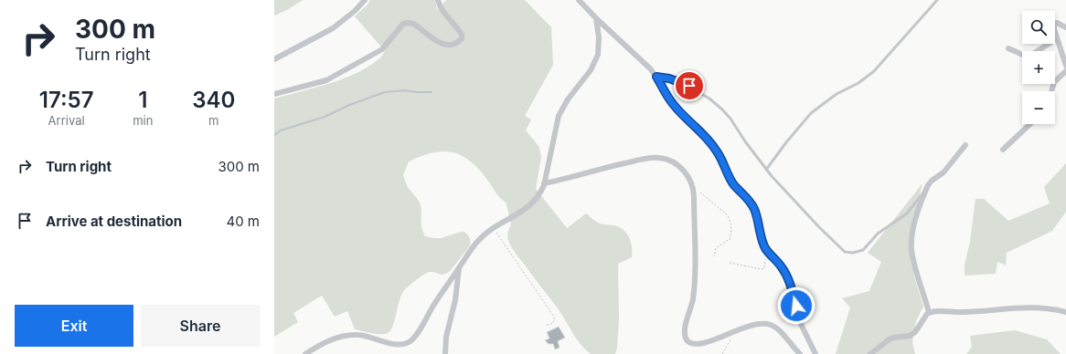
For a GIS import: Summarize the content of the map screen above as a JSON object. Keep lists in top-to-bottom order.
{
  "page": {
    "turn": ["300 m", "Turn right"],
    "map_buttons": ["+", "−"],
    "eta": [
      "17:57",
      "Arrival",
      "1",
      "min",
      "340",
      "m"
    ],
    "list": [
      {
        "name": "Turn right",
        "value": "300 m"
      },
      {
        "name": "Arrive at destination",
        "value": "40 m"
      }
    ],
    "buttons": ["Exit", "Share"]
  }
}
